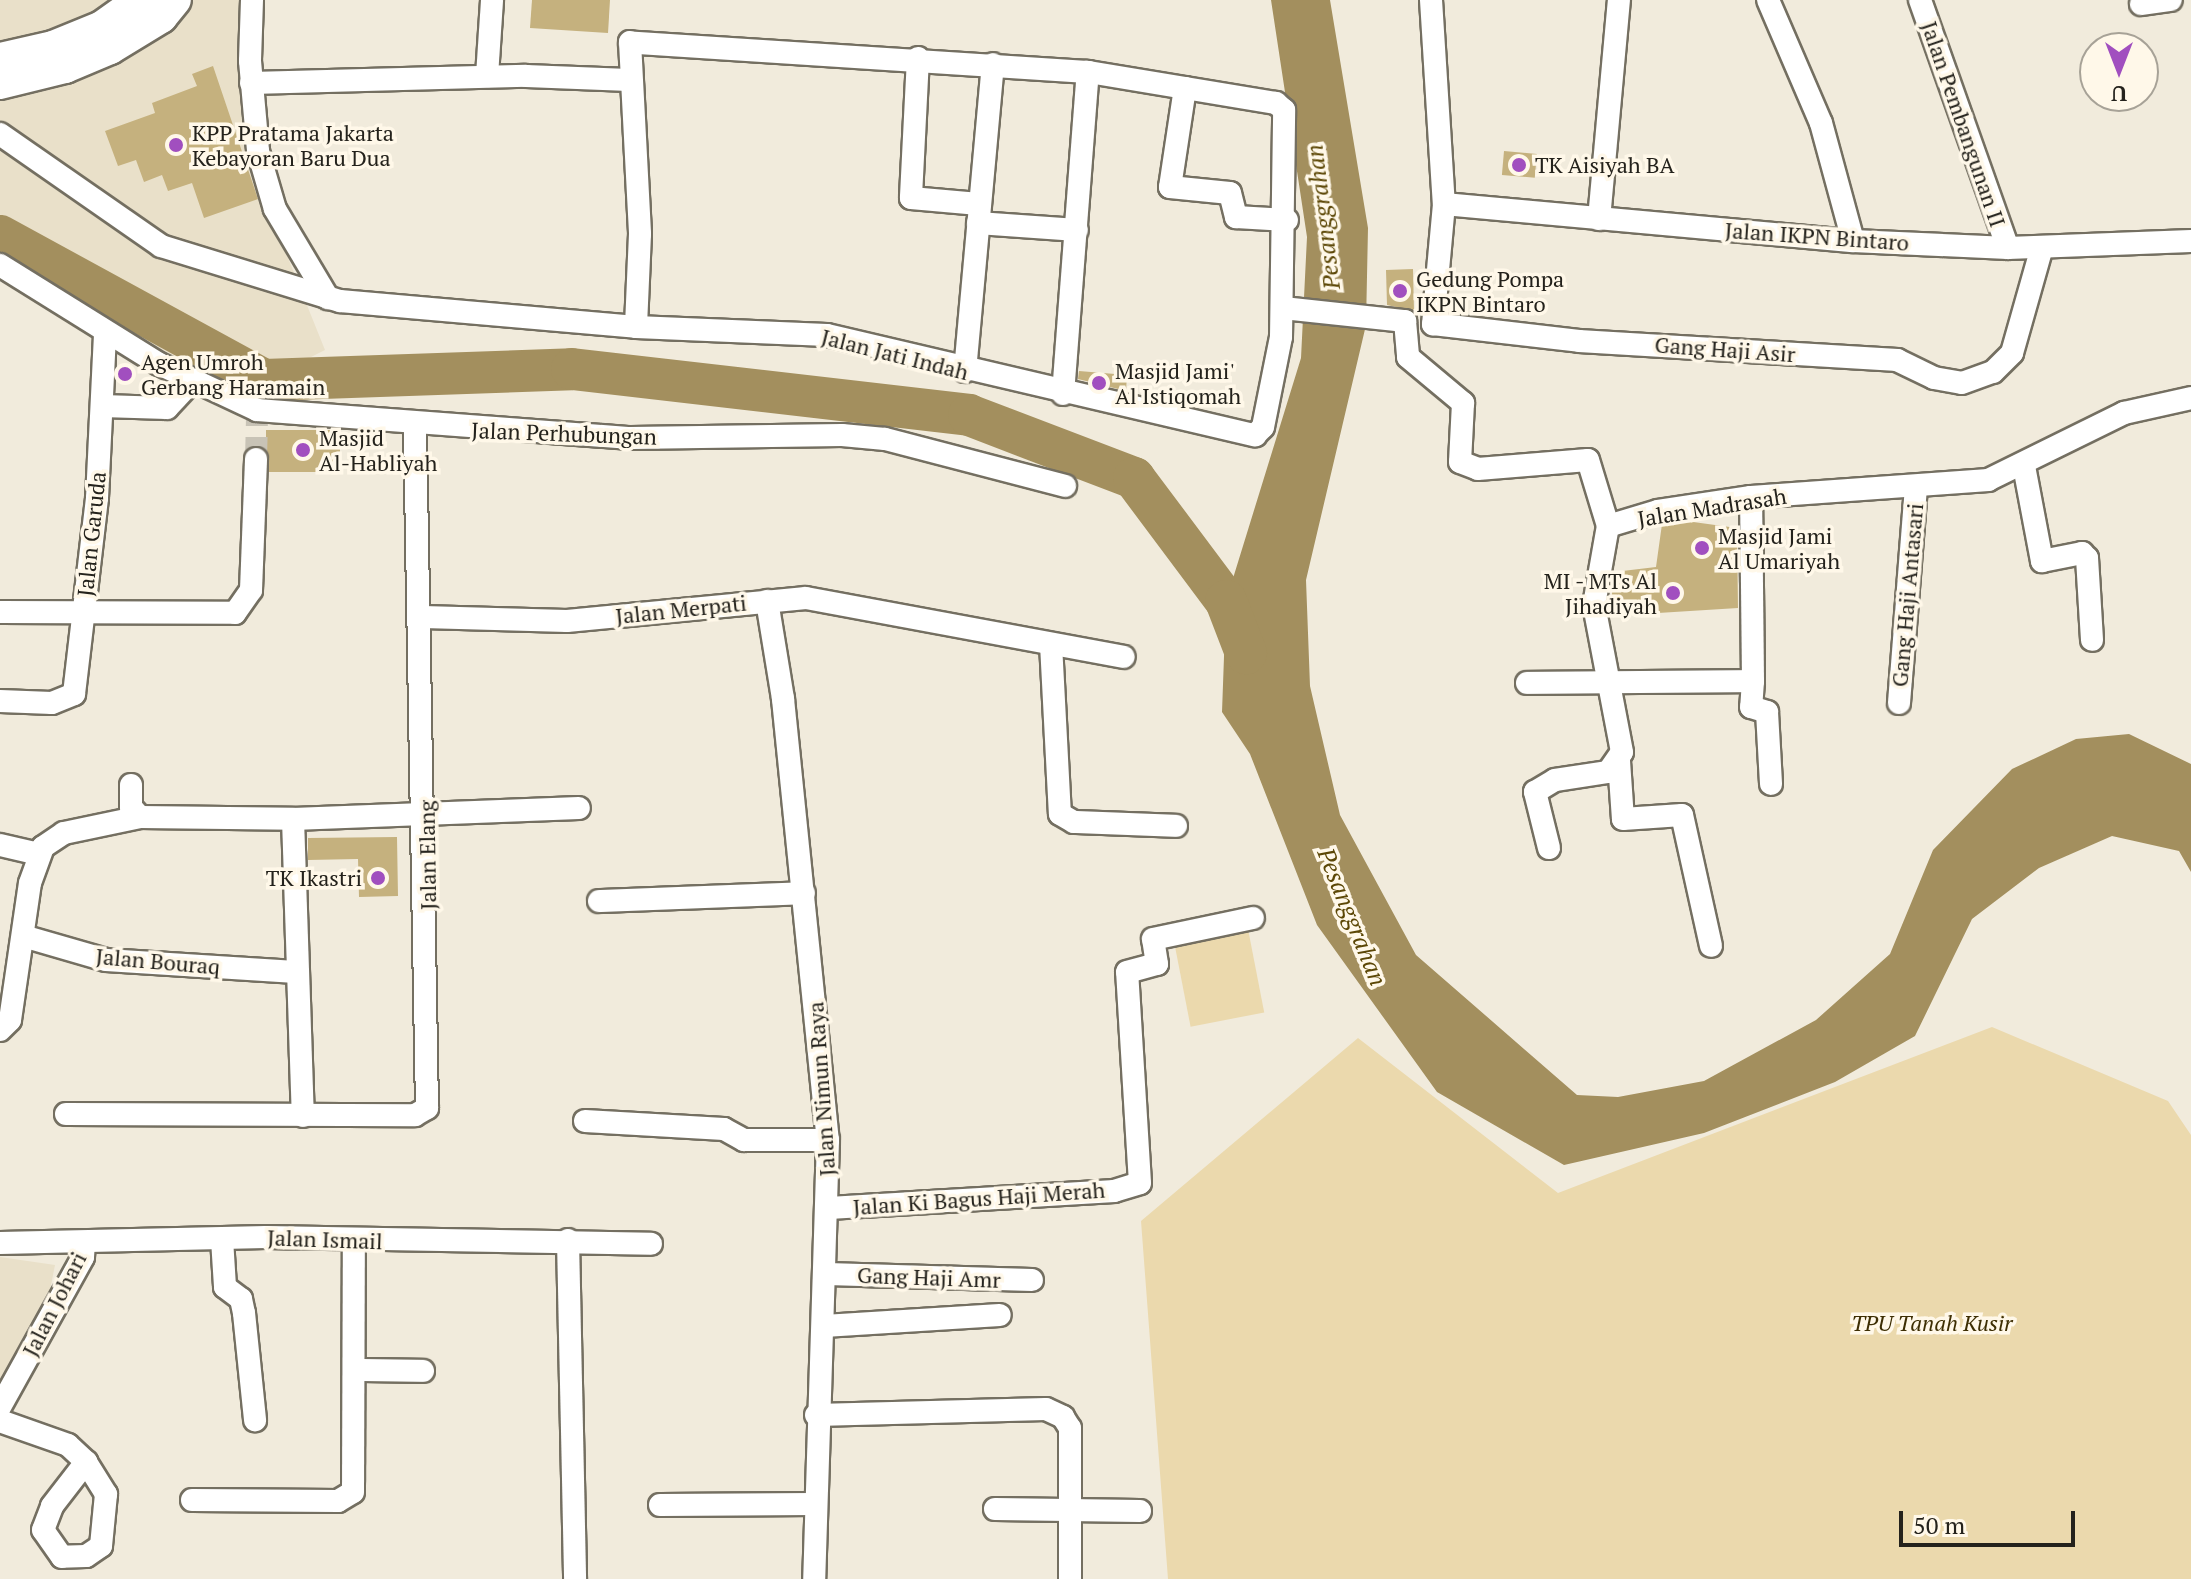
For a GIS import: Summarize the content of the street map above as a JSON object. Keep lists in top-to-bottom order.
{
  "streets": {
    "street": [
      "Jalan Pembangunan II",
      "Jalan IKPN Bintaro",
      "Gang Haji Asir",
      "Jalan Jati Indah",
      "Jalan Perhubungan",
      "Jalan Madrasah",
      "Jalan Garuda",
      "Gang Haji Antasari",
      "Jalan Merpati",
      "Jalan Elang",
      "Jalan Bouraq",
      "Jalan Nimun Raya",
      "Jalan Ki Bagus Haji Merah",
      "Jalan Ismail",
      "Gang Haji Amr",
      "Jalan Johari"
    ]
  },
  "crossings": [
    ["Jalan Pembangunan II", "Jalan IKPN Bintaro"],
    ["Jalan IKPN Bintaro", "Gang Haji Asir"],
    ["Jalan Perhubungan", "Jalan Garuda"],
    ["Jalan Madrasah", "Gang Haji Antasari"],
    ["Jalan Merpati", "Jalan Elang"],
    ["Jalan Merpati", "Jalan Nimun Raya"],
    ["Jalan Nimun Raya", "Jalan Ki Bagus Haji Merah"],
    ["Jalan Nimun Raya", "Gang Haji Amr"],
    ["Jalan Ismail", "Jalan Johari"]
  ],
  "water": ["Pesanggrahan"],
  "parks": ["TPU Tanah Kusir"],
  "places": [
    "KPP Pratama Jakarta Kebayoran Baru Dua",
    "TK Aisiyah BA",
    "Gedung Pompa IKPN Bintaro",
    "Agen Umroh Gerbang Haramain",
    "Masjid Jami' Al Istiqomah",
    "Masjid Al-Habliyah",
    "Masjid Jami Al Umariyah",
    "MI - MTs Al Jihadiyah",
    "TK Ikastri"
  ],
  "scale_bar": "50 m",
  "north": "bottom"
}
